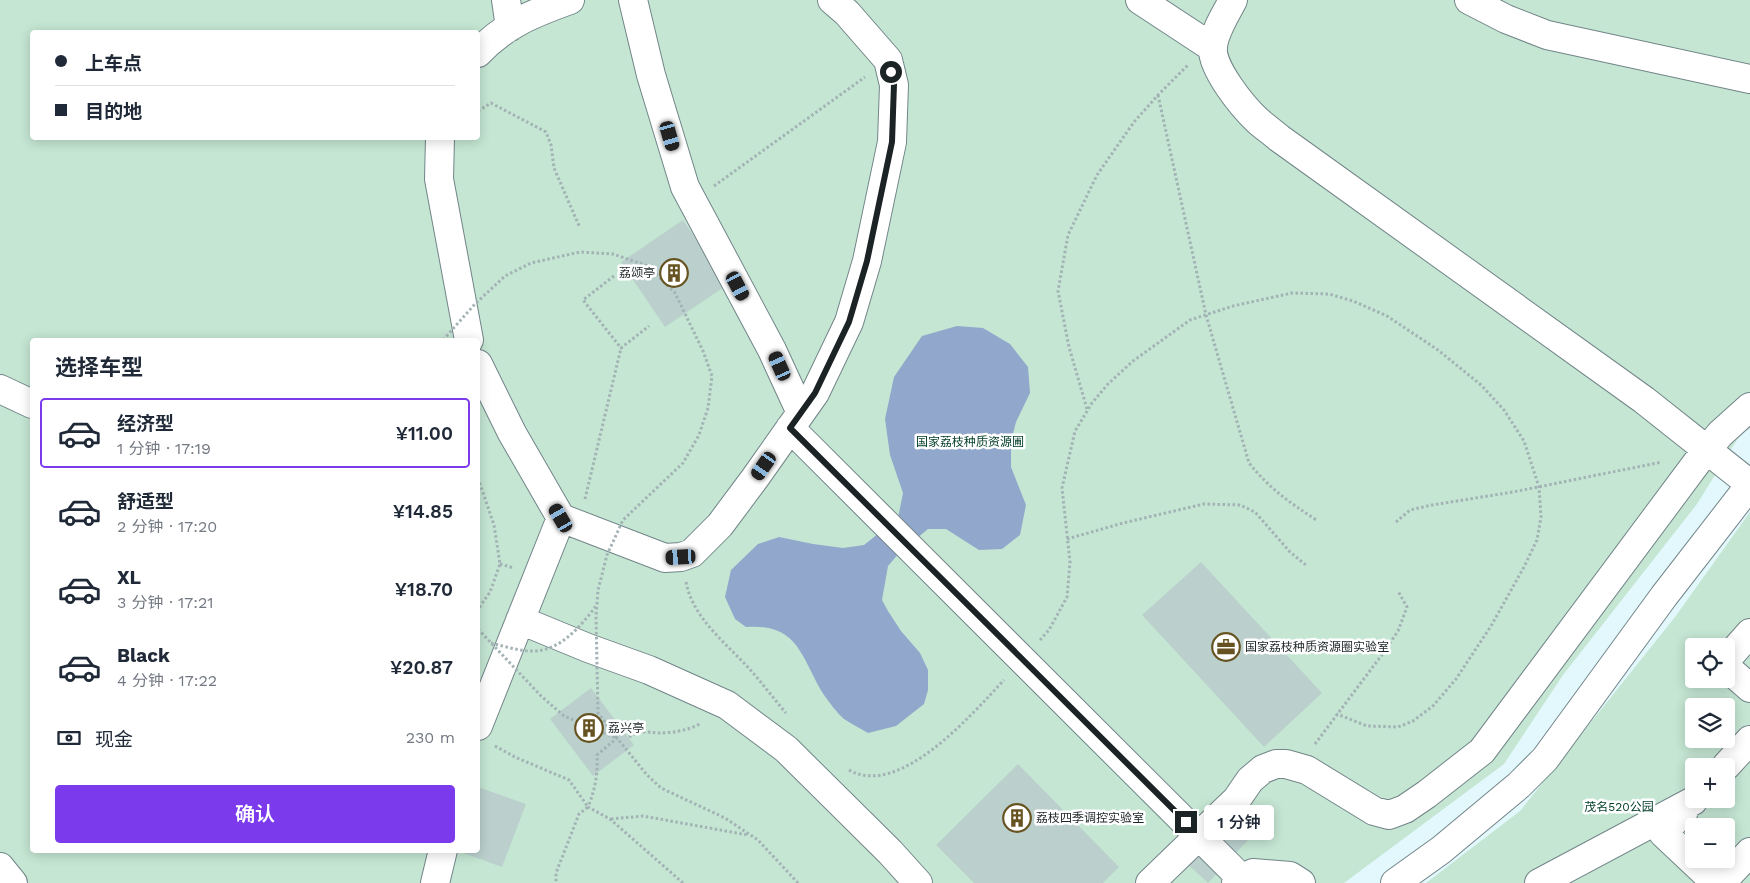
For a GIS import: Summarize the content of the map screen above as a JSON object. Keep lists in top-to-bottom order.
{
  "parks": ["国家荔枝种质资源圃", "茂名520公园"],
  "places": {
    "building": ["荔颂亭", "荔兴亭", "荔枝四季调控实验室"],
    "office": ["国家荔枝种质资源圈实验室"]
  },
  "page": {
    "banner": ["上车点", "目的地"],
    "heading": "选择车型",
    "list": [
      {
        "name": "经济型",
        "note": "1 分钟 · 17:19",
        "value": "¥11.00"
      },
      {
        "name": "舒适型",
        "note": "2 分钟 · 17:20",
        "value": "¥14.85"
      },
      {
        "name": "XL",
        "note": "3 分钟 · 17:21",
        "value": "¥18.70"
      },
      {
        "name": "Black",
        "note": "4 分钟 · 17:22",
        "value": "¥20.87"
      }
    ],
    "map_buttons": ["+", "−"],
    "pay": ["现金", "230 m"],
    "buttons": "确认",
    "bubble": "1 分钟"
  }
}
